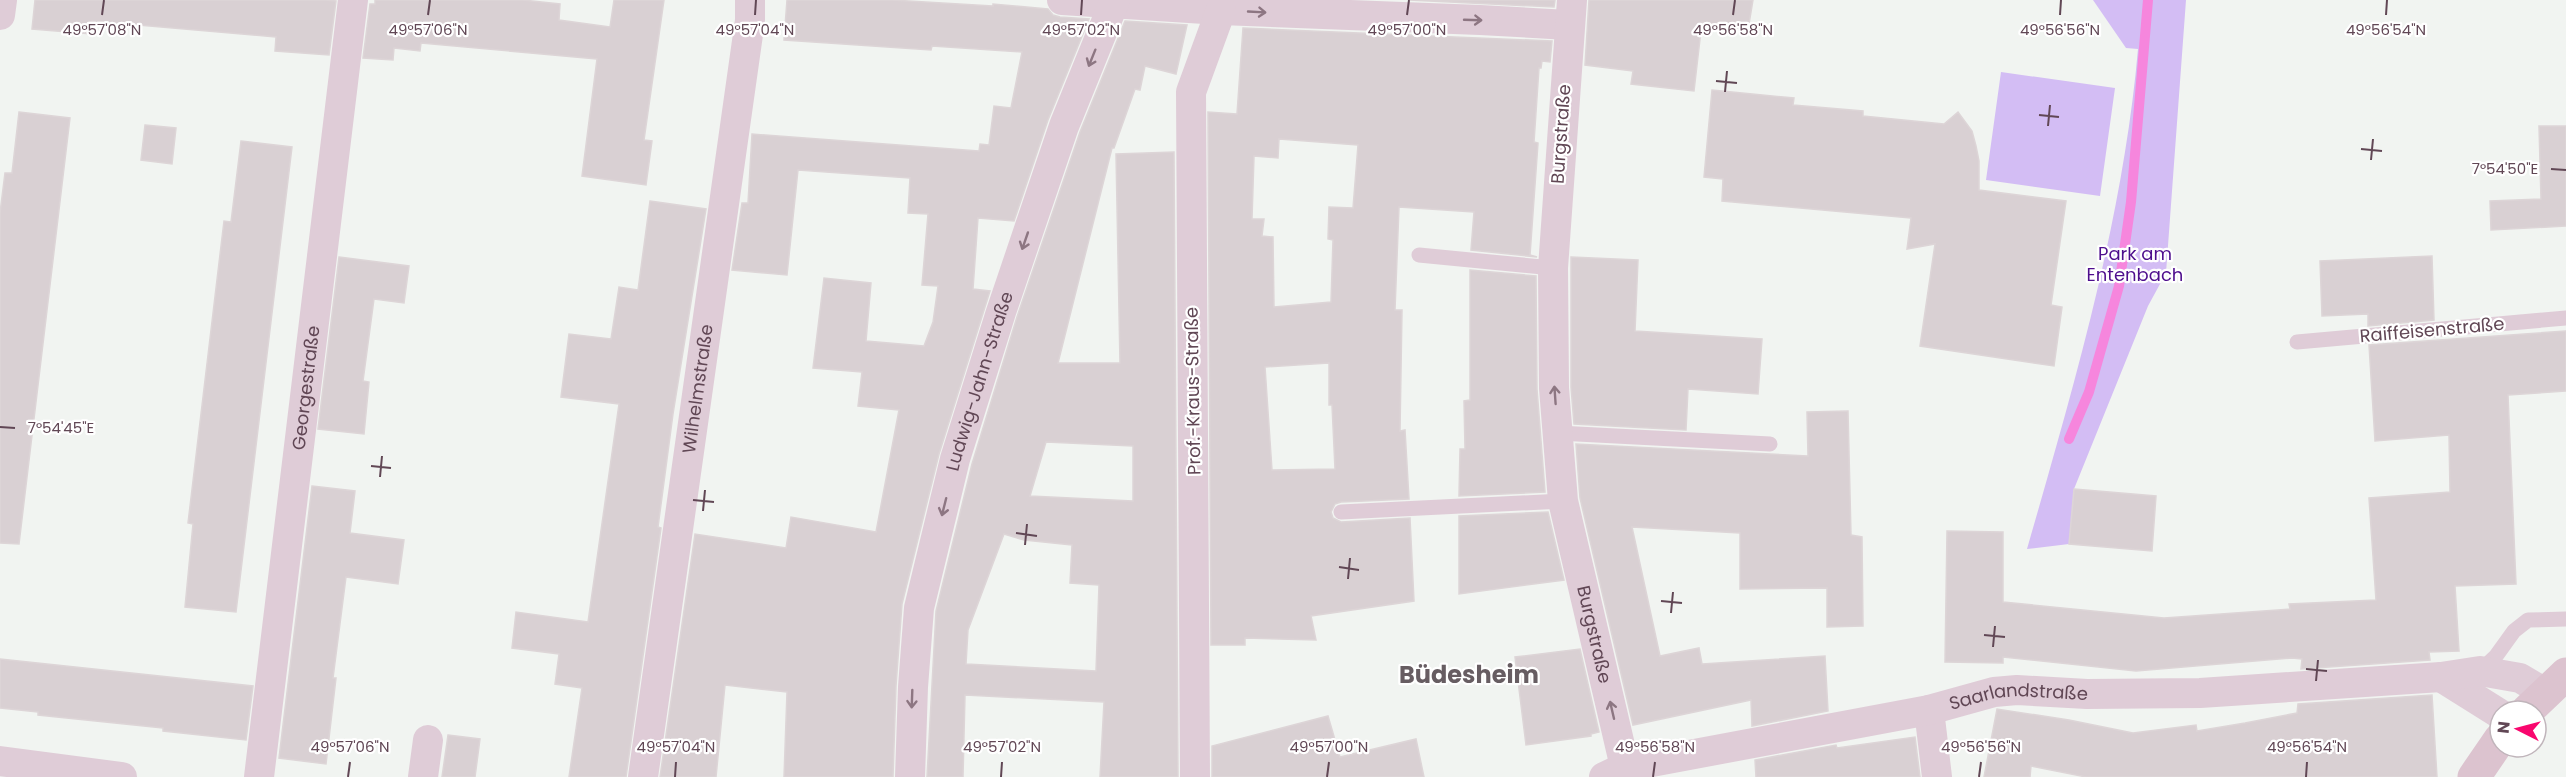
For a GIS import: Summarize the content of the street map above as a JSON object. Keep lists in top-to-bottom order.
{
  "streets": {
    "street": [
      "Burgstraße",
      "Ludwig-Jahn-Straße",
      "Georgestraße",
      "Wilhelmstraße",
      "Prof.-Kraus-Straße",
      "Saarlandstraße"
    ],
    "lane": ["Raiffeisenstraße"]
  },
  "crossings": [
    ["Burgstraße", "Saarlandstraße"]
  ],
  "one_way": ["Burgstraße", "Ludwig-Jahn-Straße"],
  "districts": ["Büdesheim"],
  "parks": ["Park am Entenbach"],
  "north": "left",
  "coordinates": [
    "49°57'08\"N",
    "49°57'06\"N",
    "49°57'04\"N",
    "49°57'02\"N",
    "49°57'00\"N",
    "49°56'58\"N",
    "49°56'56\"N",
    "49°56'54\"N",
    "7°54'50\"E",
    "7°54'45\"E"
  ]
}
